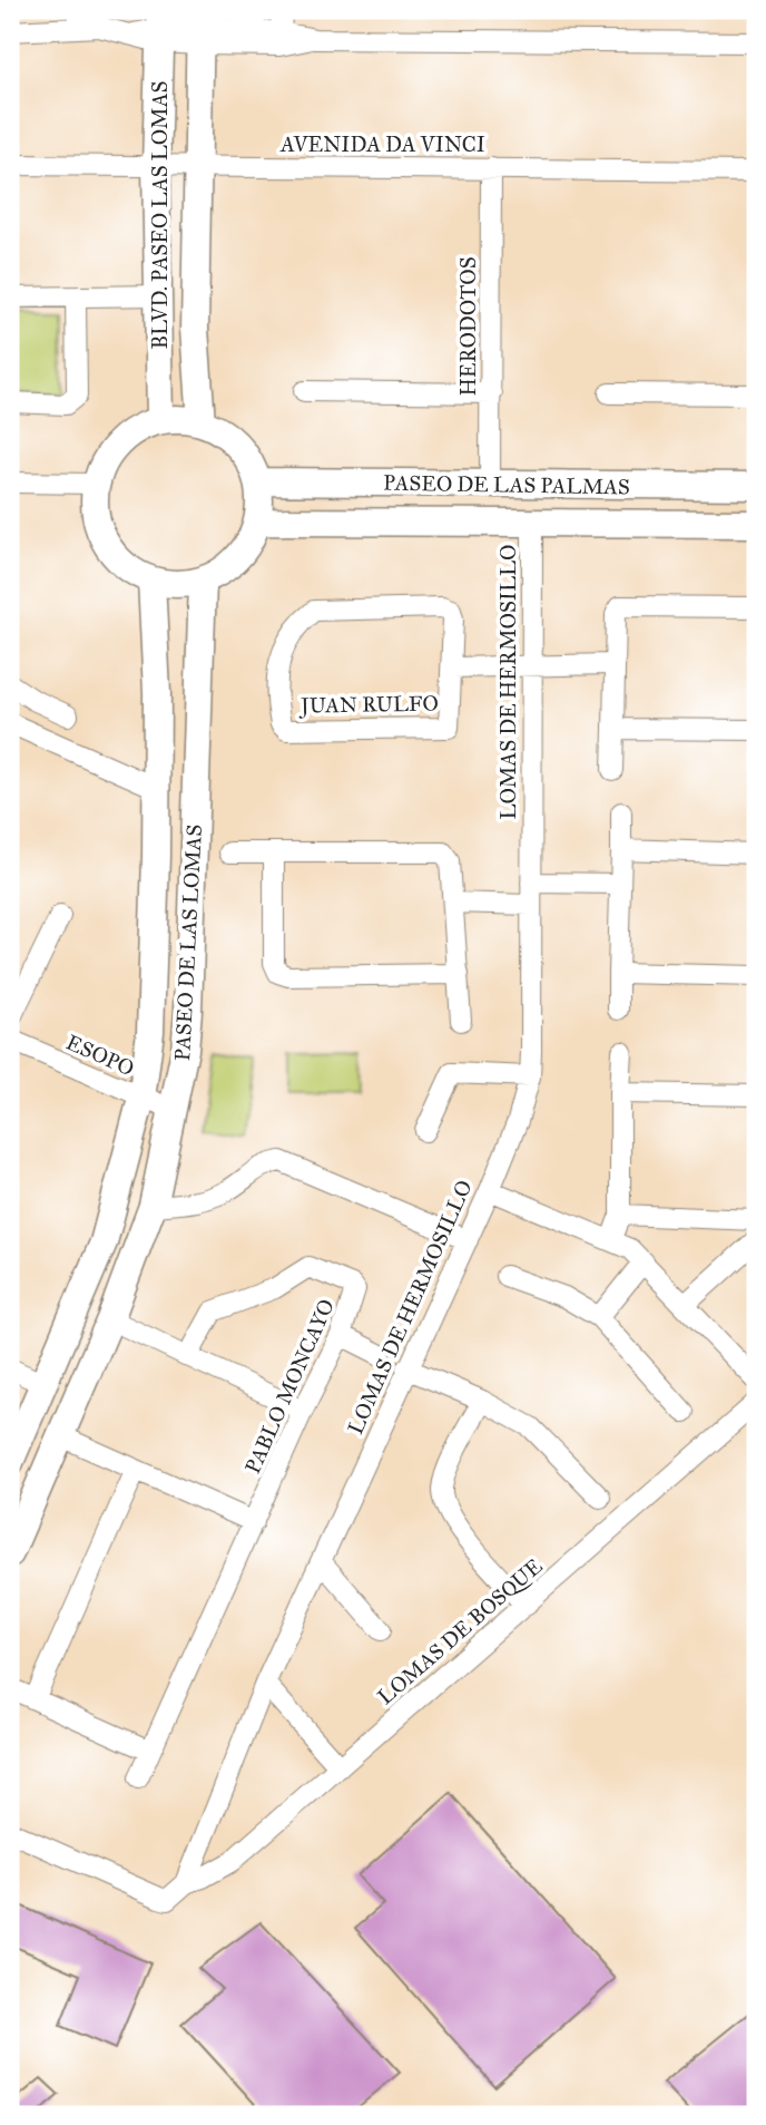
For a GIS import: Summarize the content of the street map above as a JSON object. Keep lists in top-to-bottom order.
{
  "streets": {
    "street": [
      "AVENIDA DA VINCI",
      "BLVD. PASEO LAS LOMAS",
      "HERODOTOS",
      "PASEO DE LAS PALMAS",
      "LOMAS DE HERMOSILLO",
      "JUAN RULFO",
      "PASEO DE LAS LOMAS",
      "ESOPO",
      "PABLO MONCAYO",
      "LOMAS DE BOSQUE"
    ]
  },
  "crossings": [
    ["AVENIDA DA VINCI", "BLVD. PASEO LAS LOMAS"],
    ["AVENIDA DA VINCI", "HERODOTOS"],
    ["BLVD. PASEO LAS LOMAS", "PASEO DE LAS PALMAS"],
    ["BLVD. PASEO LAS LOMAS", "PASEO DE LAS LOMAS"],
    ["HERODOTOS", "PASEO DE LAS PALMAS"],
    ["PASEO DE LAS PALMAS", "LOMAS DE HERMOSILLO"],
    ["PASEO DE LAS PALMAS", "PASEO DE LAS LOMAS"],
    ["LOMAS DE HERMOSILLO", "LOMAS DE BOSQUE"],
    ["PASEO DE LAS LOMAS", "ESOPO"]
  ]
}
